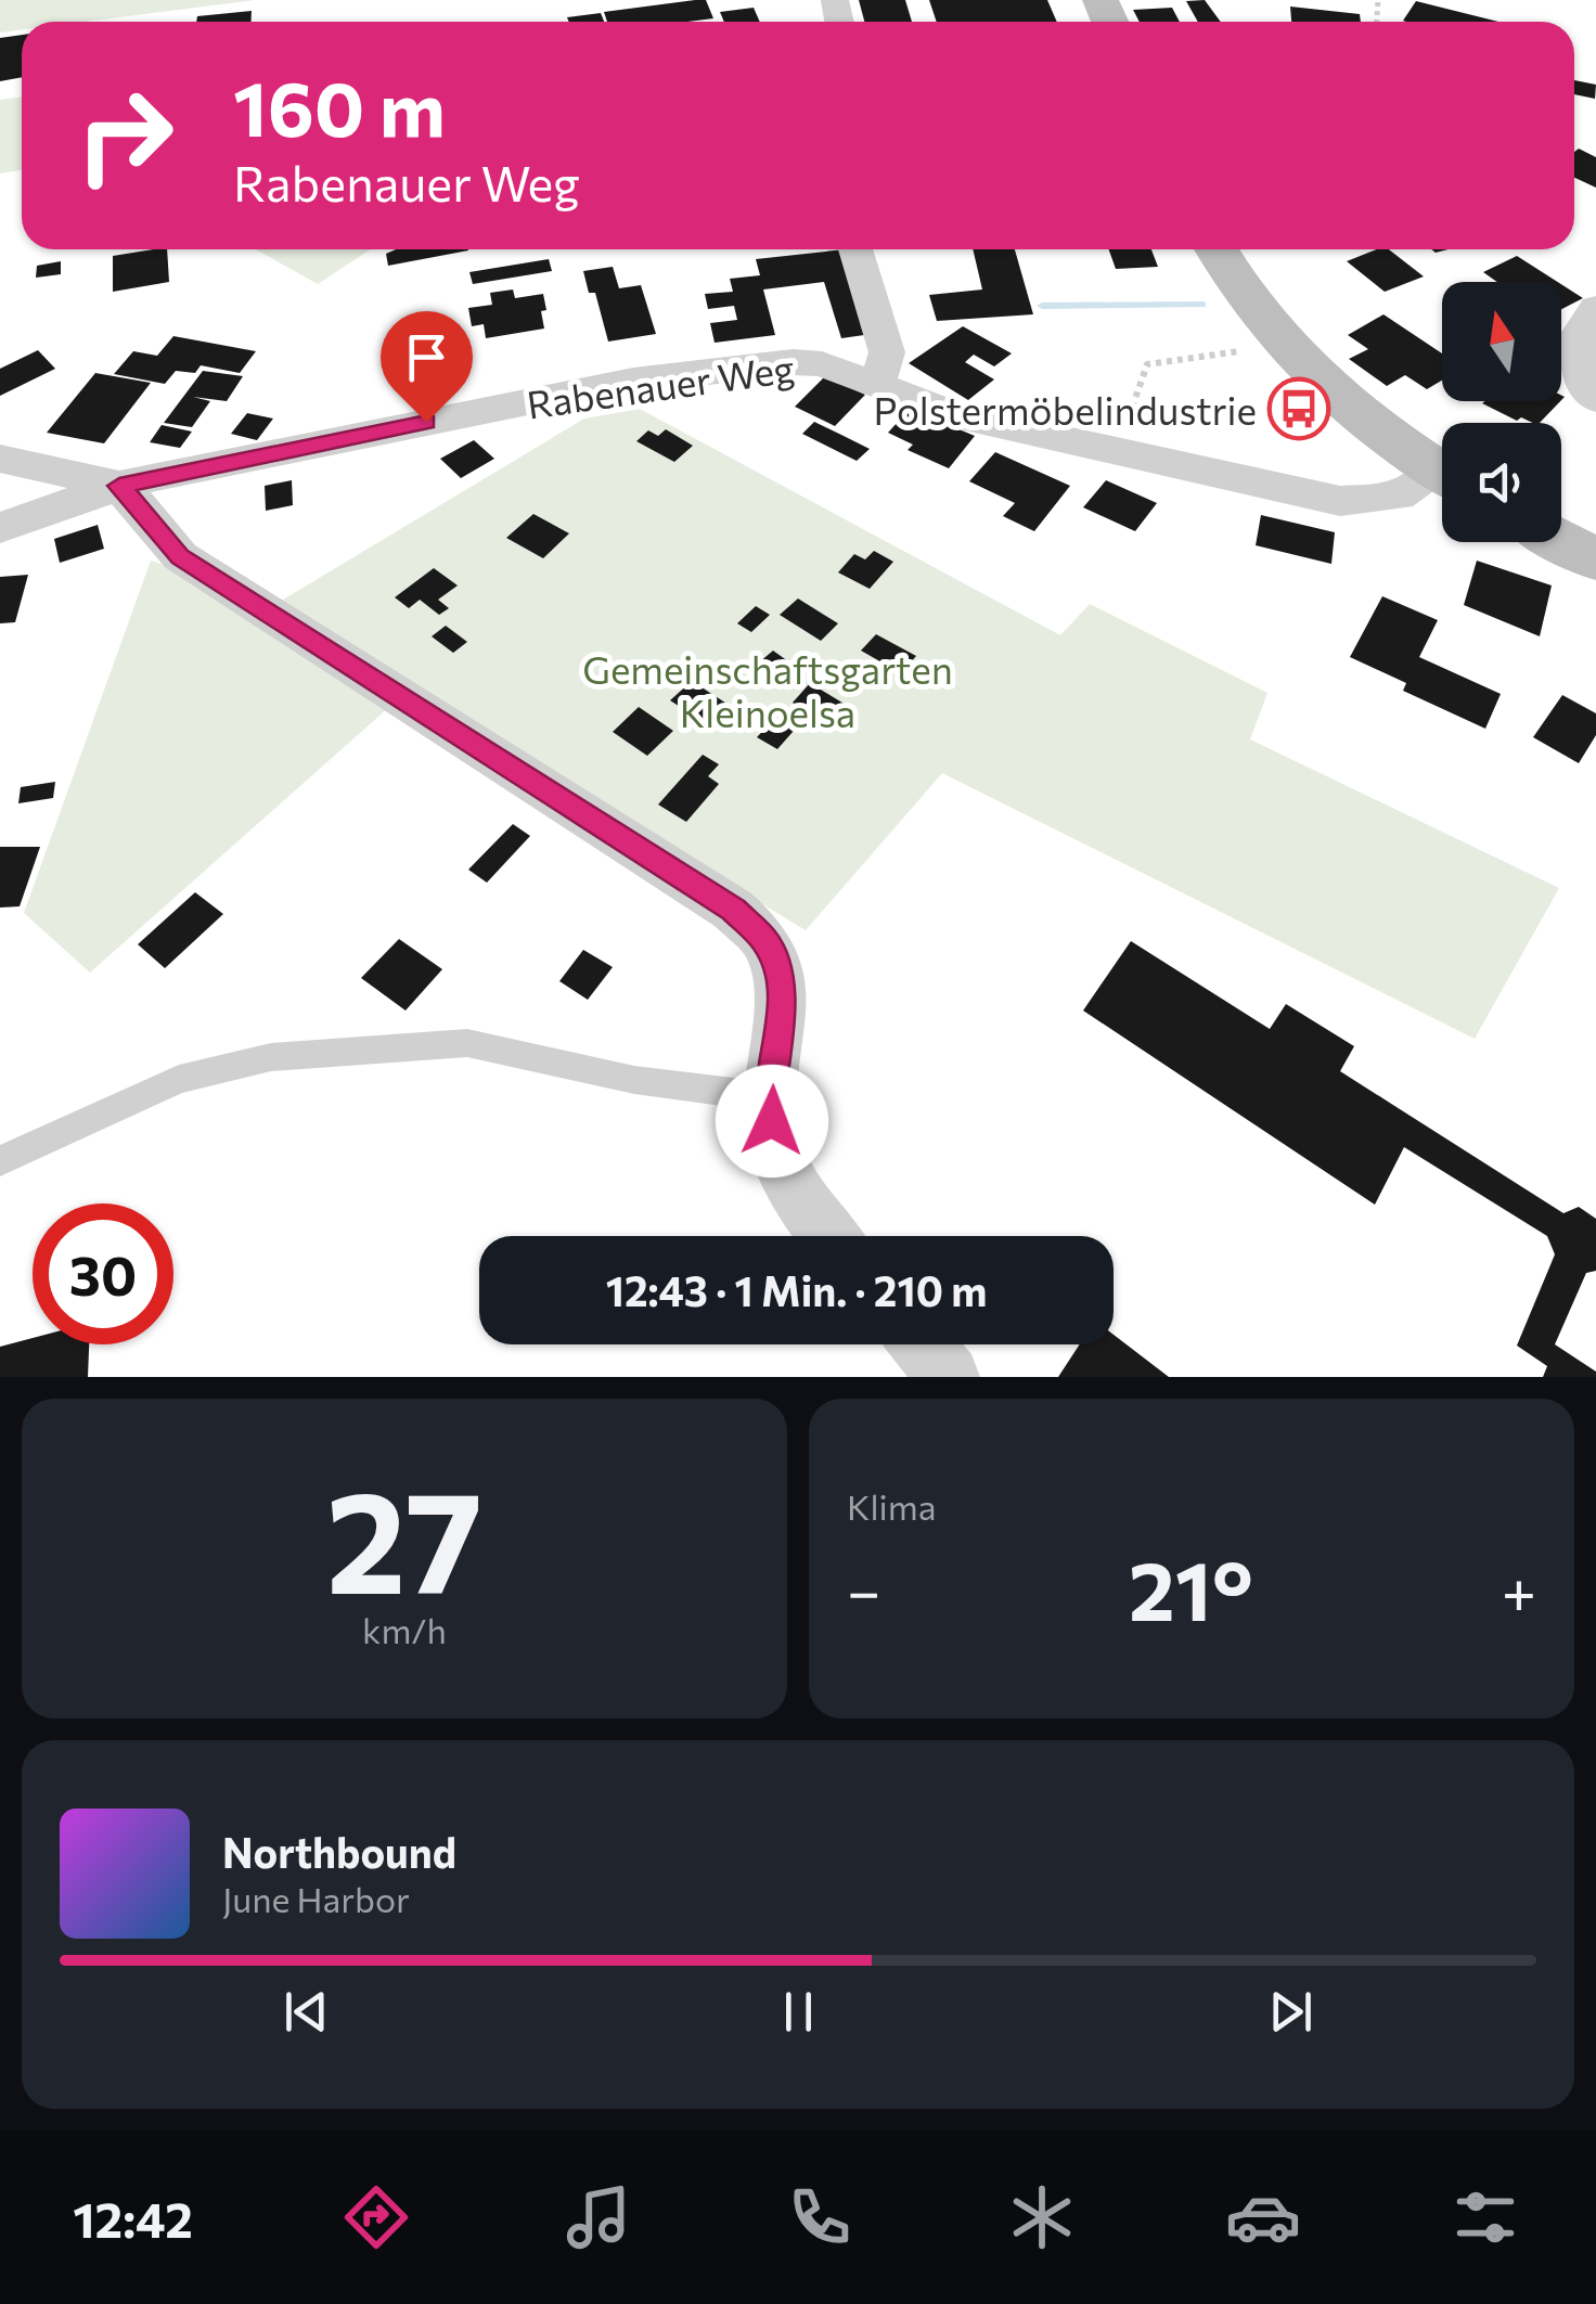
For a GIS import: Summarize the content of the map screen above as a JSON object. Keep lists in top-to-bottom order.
{
  "streets": {
    "street": ["Rabenauer Weg"]
  },
  "parks": ["Gemeinschaftsgarten Kleinoelsa"],
  "places": {
    "bus stop": ["Polstermöbelindustrie"]
  },
  "north": "top",
  "page": {
    "turn": ["160 m", "Rabenauer Weg"],
    "limit": "30",
    "trip": "12:43 · 1 Min. · 210 m",
    "tile": [
      ["27", "km/h"],
      "Klima"
    ],
    "heat": ["−", "21°", "+"],
    "song": ["Northbound", "June Harbor"],
    "tabs": "12:42"
  }
}
